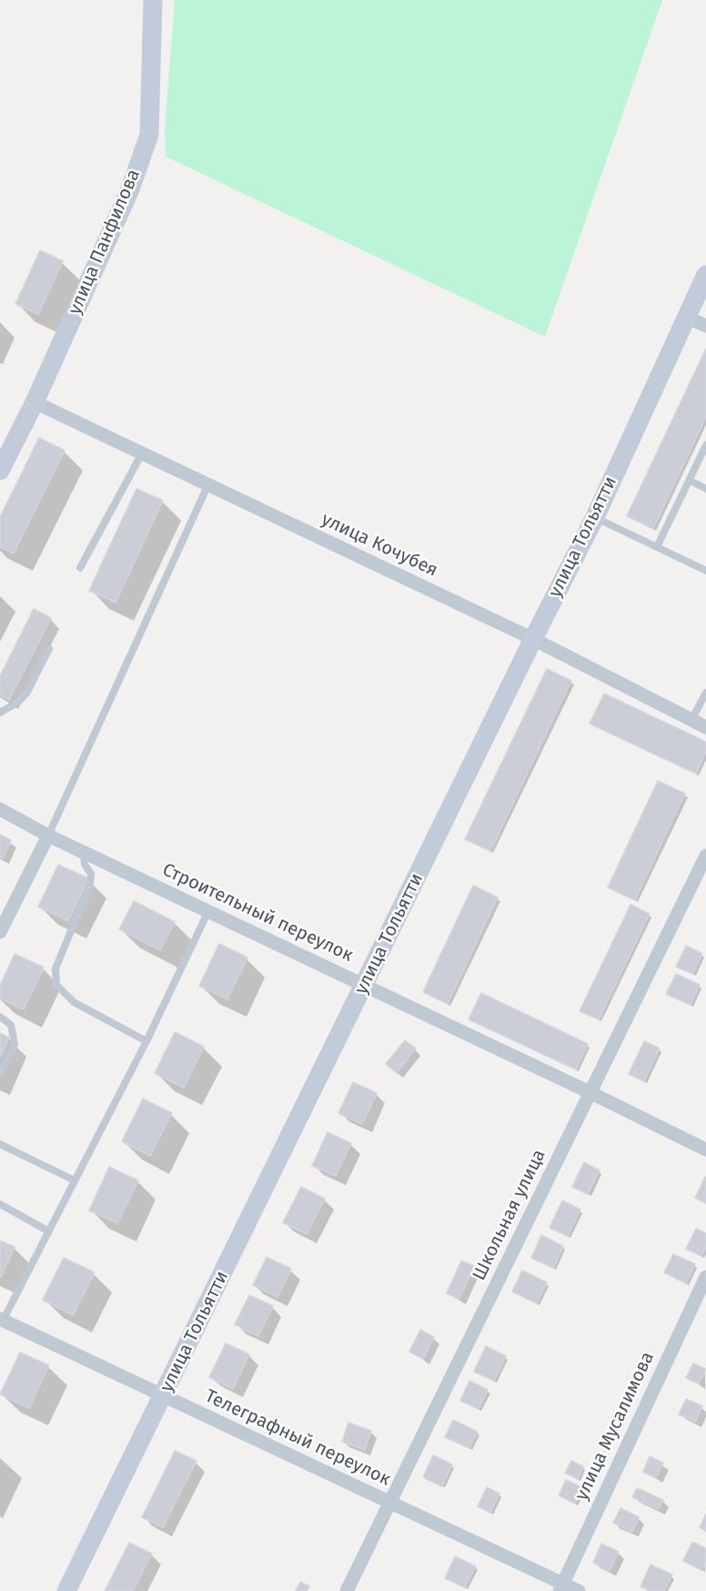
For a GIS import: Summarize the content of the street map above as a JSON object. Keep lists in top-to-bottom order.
{
  "streets": {
    "street": [
      "улица Панфилова",
      "улица Тольятти",
      "улица Кочубея",
      "Строительный переулок",
      "Школьная улица",
      "улица Мусалимова",
      "Телеграфный переулок"
    ]
  },
  "crossings": [
    ["улица Панфилова", "улица Кочубея"],
    ["улица Тольятти", "улица Кочубея"],
    ["улица Тольятти", "Строительный переулок"],
    ["улица Тольятти", "Телеграфный переулок"],
    ["Строительный переулок", "Школьная улица"],
    ["Школьная улица", "Телеграфный переулок"],
    ["улица Мусалимова", "Телеграфный переулок"]
  ]
}
